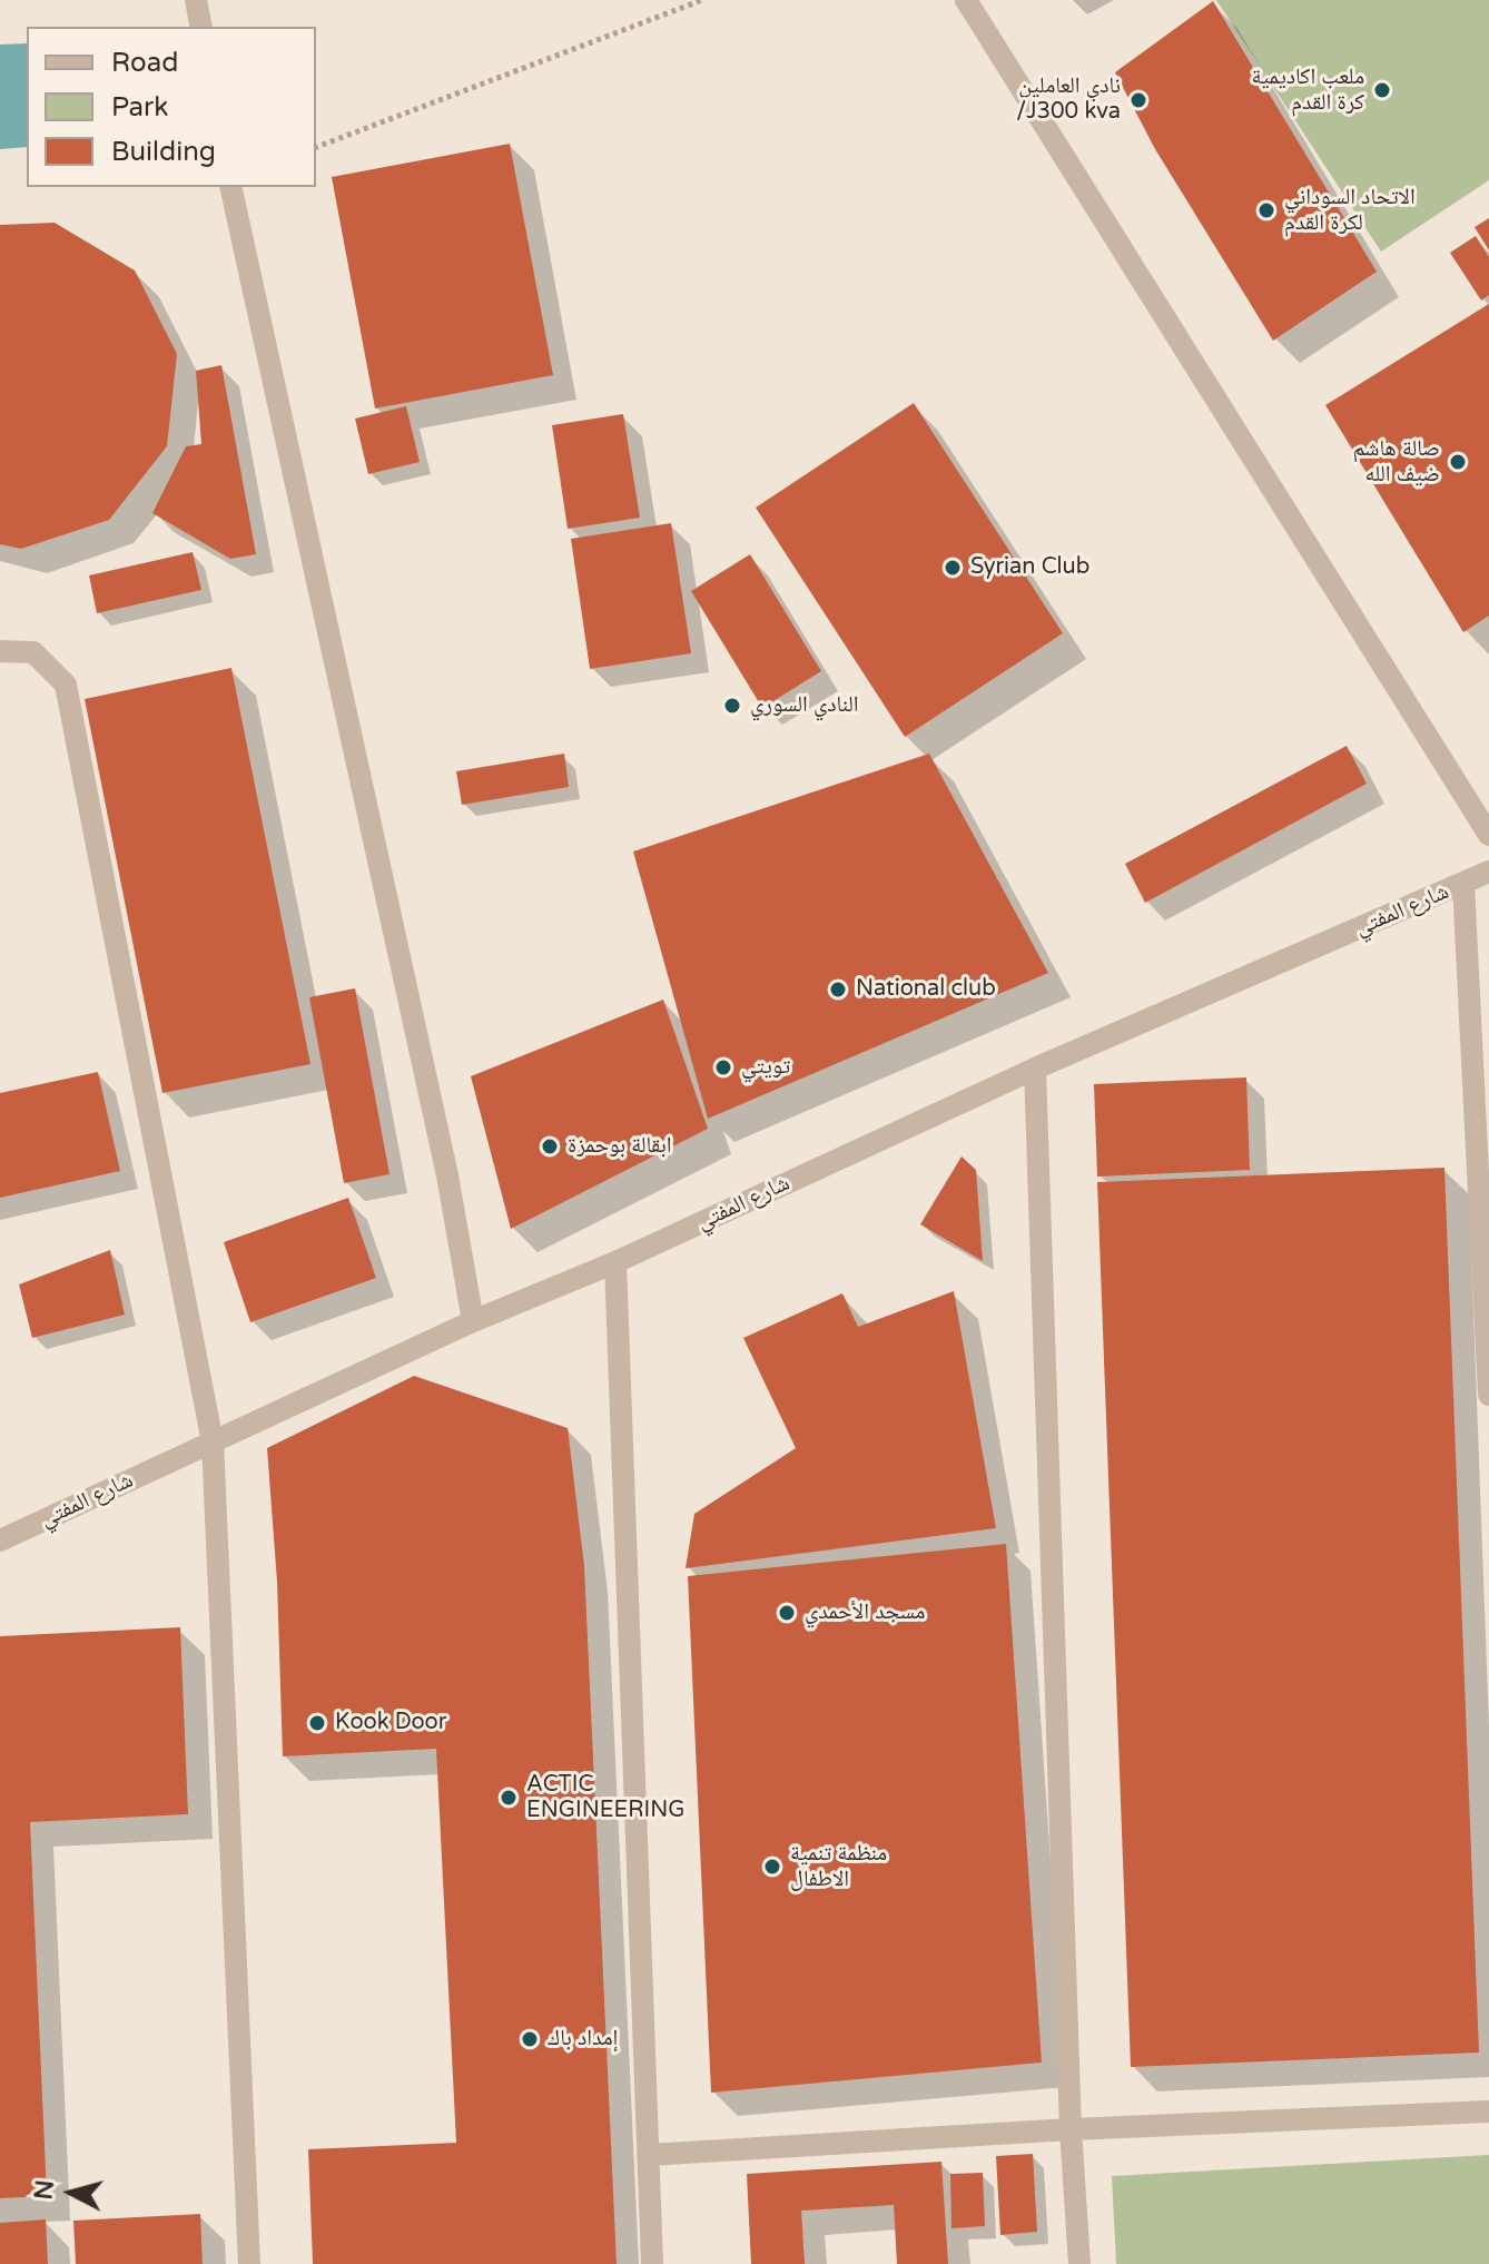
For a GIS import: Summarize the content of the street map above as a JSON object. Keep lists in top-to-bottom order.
{
  "streets": {
    "street": ["شارع المفتي"]
  },
  "places": [
    "ملعب اكاديمية كرة القدم",
    "نادي العاملين /J300 kva",
    "الاتحاد السوداني لكرة القدم",
    "صالة هاشم ضيف الله",
    "Syrian Club",
    "النادي السوري",
    "National club",
    "تويتي",
    "ابقالة بوحمزة",
    "مسجد الأحمدي",
    "Kook Door",
    "ACTIC ENGINEERING",
    "منظمة تنمية الاطفال",
    "إمداد باك"
  ],
  "legend": ["Road", "Park", "Building"],
  "north": "left"
}
